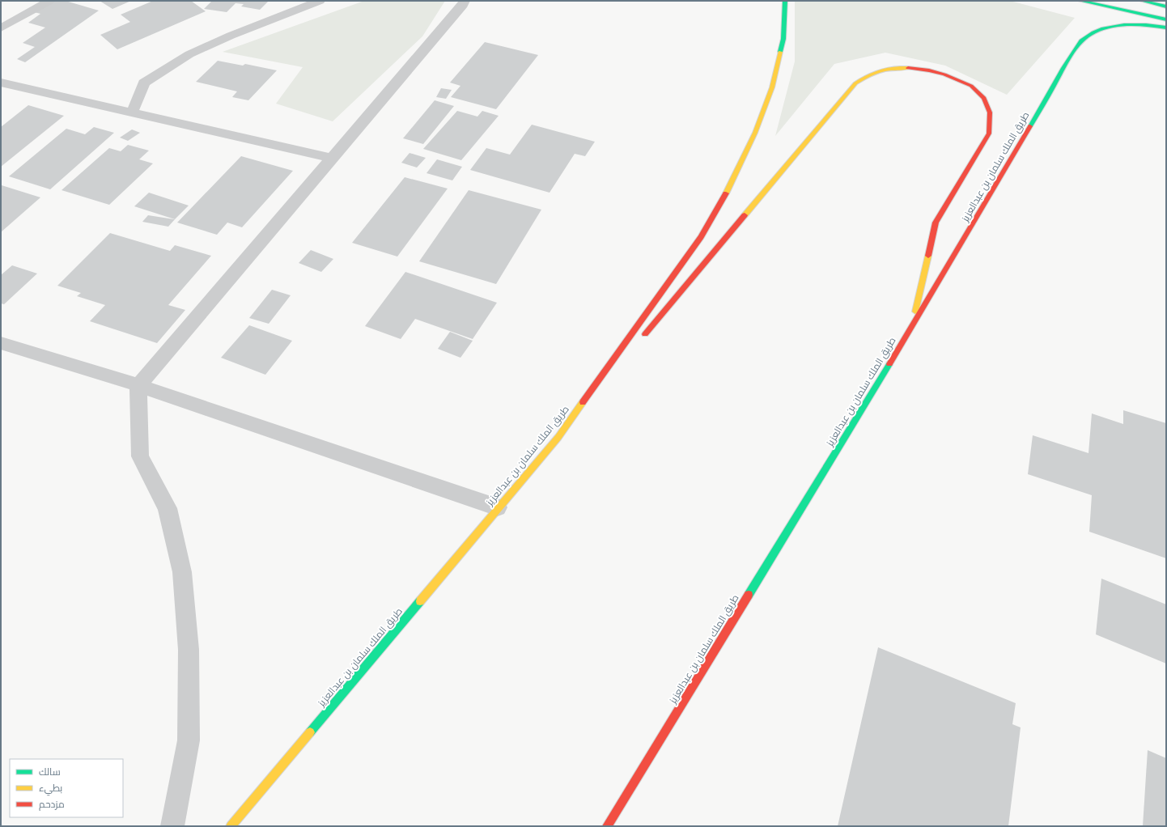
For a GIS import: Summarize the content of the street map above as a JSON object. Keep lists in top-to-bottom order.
{
  "streets": {
    "main road": ["طريق الملك سلمان بن عبدالعزيز"]
  },
  "legend": ["سالك", "بطيء", "مزدحم"]
}
